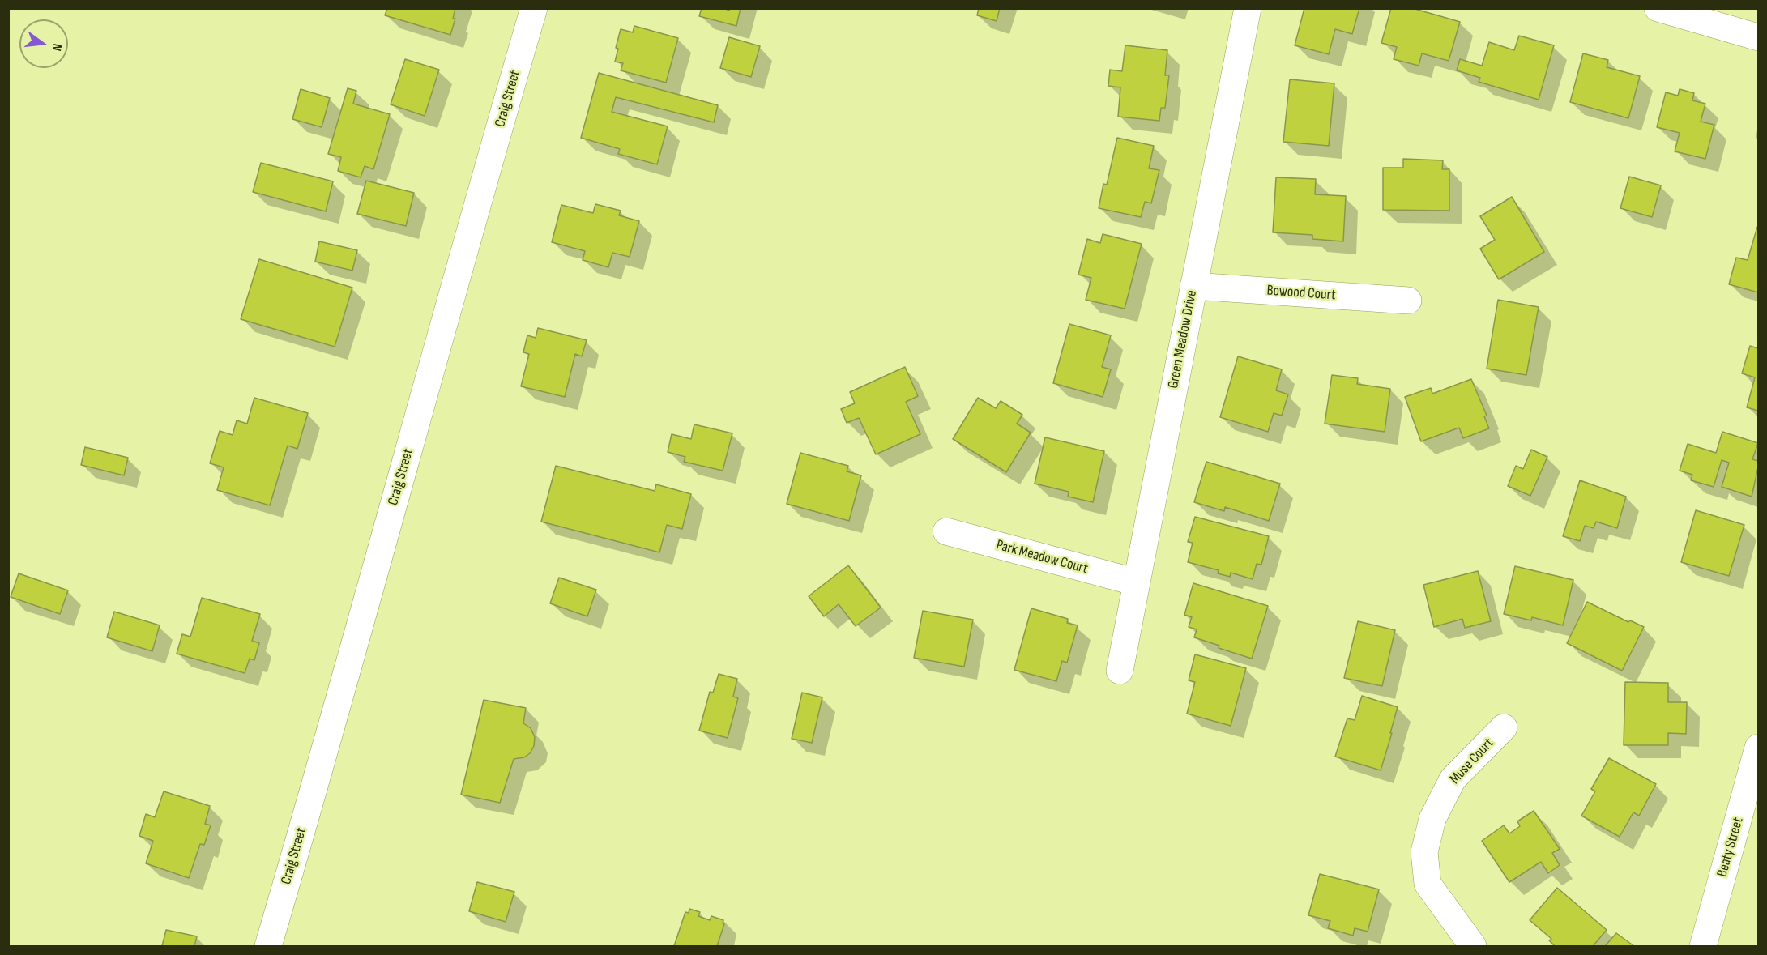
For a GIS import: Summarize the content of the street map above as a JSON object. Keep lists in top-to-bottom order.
{
  "streets": {
    "street": [
      "Craig Street",
      "Bowood Court",
      "Green Meadow Drive",
      "Park Meadow Court",
      "Muse Court",
      "Beaty Street"
    ]
  },
  "crossings": [
    ["Bowood Court", "Green Meadow Drive"],
    ["Green Meadow Drive", "Park Meadow Court"]
  ],
  "north": "right"
}
